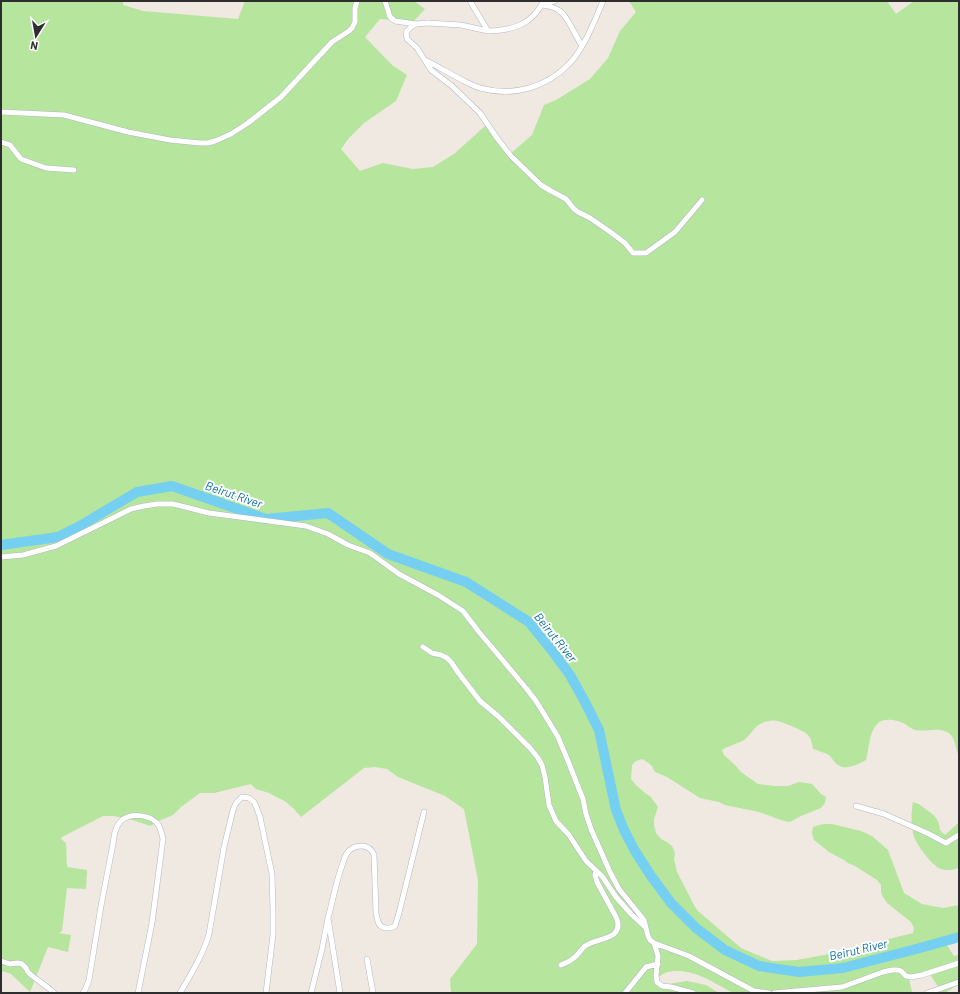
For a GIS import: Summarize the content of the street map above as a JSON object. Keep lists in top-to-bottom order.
{
  "water": ["Beirut River"],
  "north": "bottom"
}
